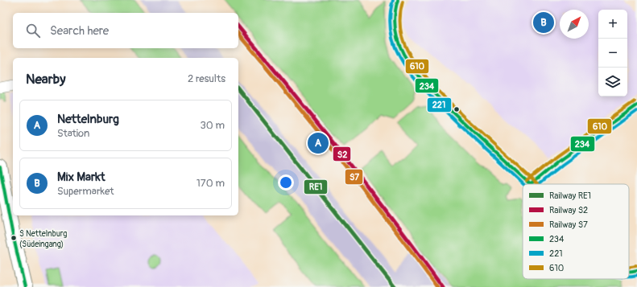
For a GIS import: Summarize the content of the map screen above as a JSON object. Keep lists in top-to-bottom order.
{
  "places": ["S Nettelnburg (Südeingang)"],
  "lines": [
    "transit line 234",
    "transit line 221",
    "transit line 610",
    "rail line S2",
    "rail line S7",
    "rail line RE1"
  ],
  "legend": [
    "Railway RE1",
    "Railway S2",
    "Railway S7",
    "234",
    "221",
    "610"
  ],
  "north": "top right",
  "page": {
    "map_buttons": ["+", "−"],
    "pins": ["B", "A"],
    "search": "Search here",
    "heading": ["Nearby", "2 results"],
    "list": [
      {
        "mark": "A",
        "name": "Nettelnburg",
        "note": "Station",
        "value": "30 m"
      },
      {
        "mark": "B",
        "name": "Mix Markt",
        "note": "Supermarket",
        "value": "170 m"
      }
    ]
  }
}
